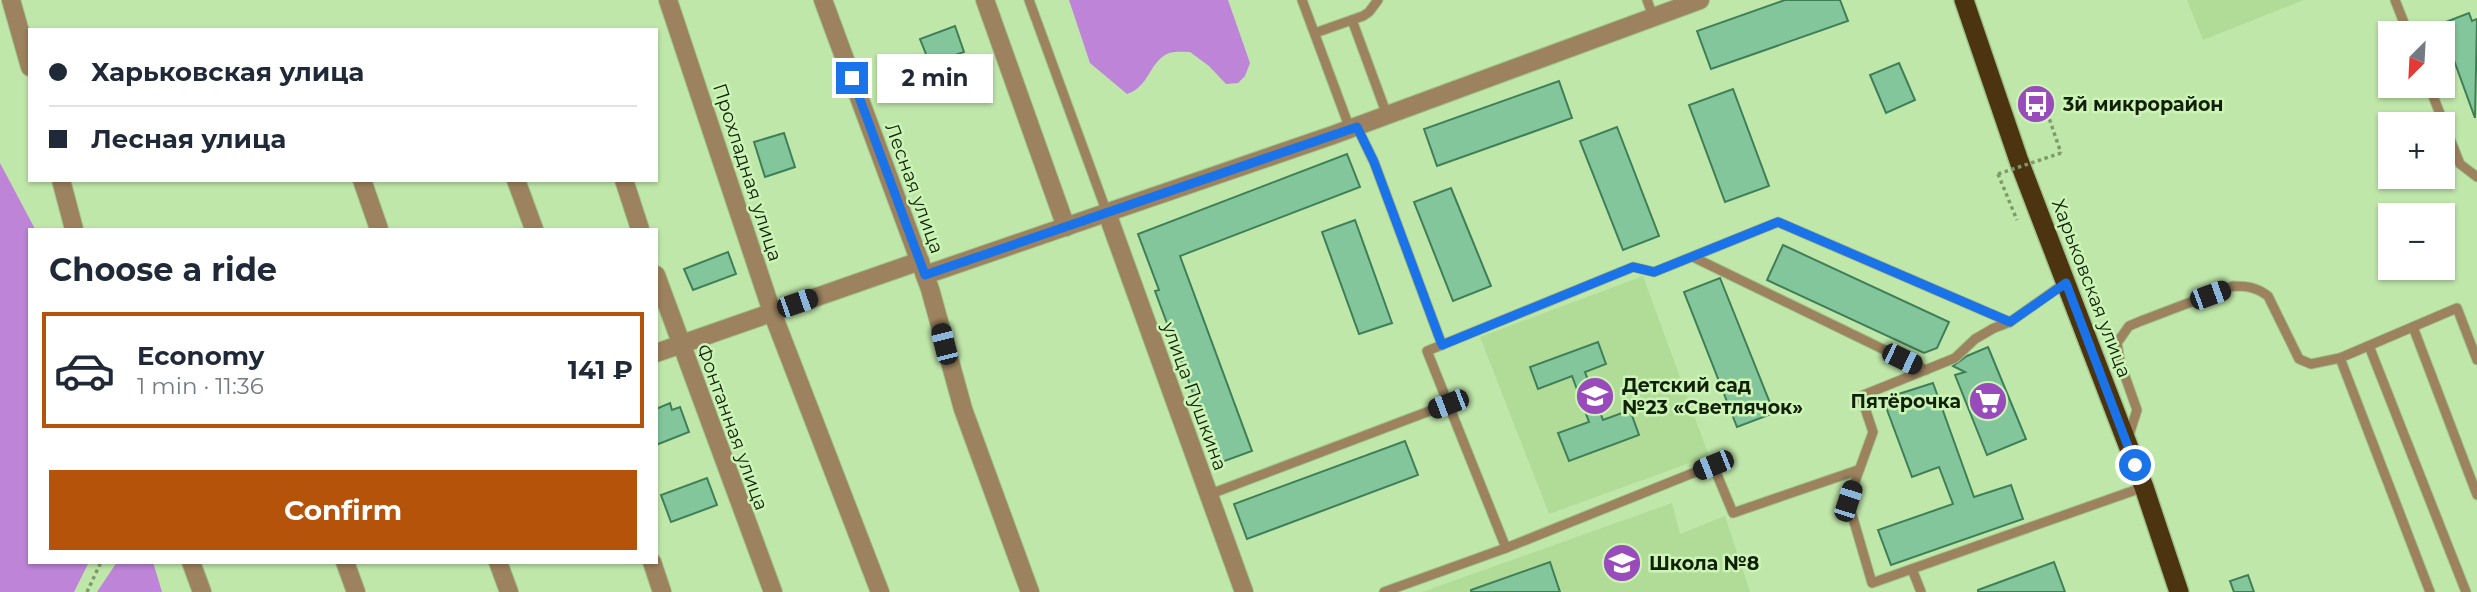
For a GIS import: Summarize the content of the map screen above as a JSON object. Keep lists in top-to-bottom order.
{
  "streets": {
    "highway": ["Харьковская улица"],
    "street": [
      "Прохладная улица",
      "Лесная улица",
      "улица Пушкина",
      "Фонтанная улица"
    ]
  },
  "places": {
    "bus stop": ["3й микрорайон"],
    "school or university": ["Детский сад №23 «Светлячок»", "Школа №8"],
    "supermarket": ["Пятёрочка"]
  },
  "north": "bottom left",
  "page": {
    "map_buttons": ["+", "−"],
    "banner": ["Харьковская улица", "Лесная улица"],
    "bubble": "2 min",
    "heading": "Choose a ride",
    "list": [
      {
        "name": "Economy",
        "note": "1 min · 11:36",
        "value": "141 ₽"
      }
    ],
    "buttons": "Confirm"
  }
}
